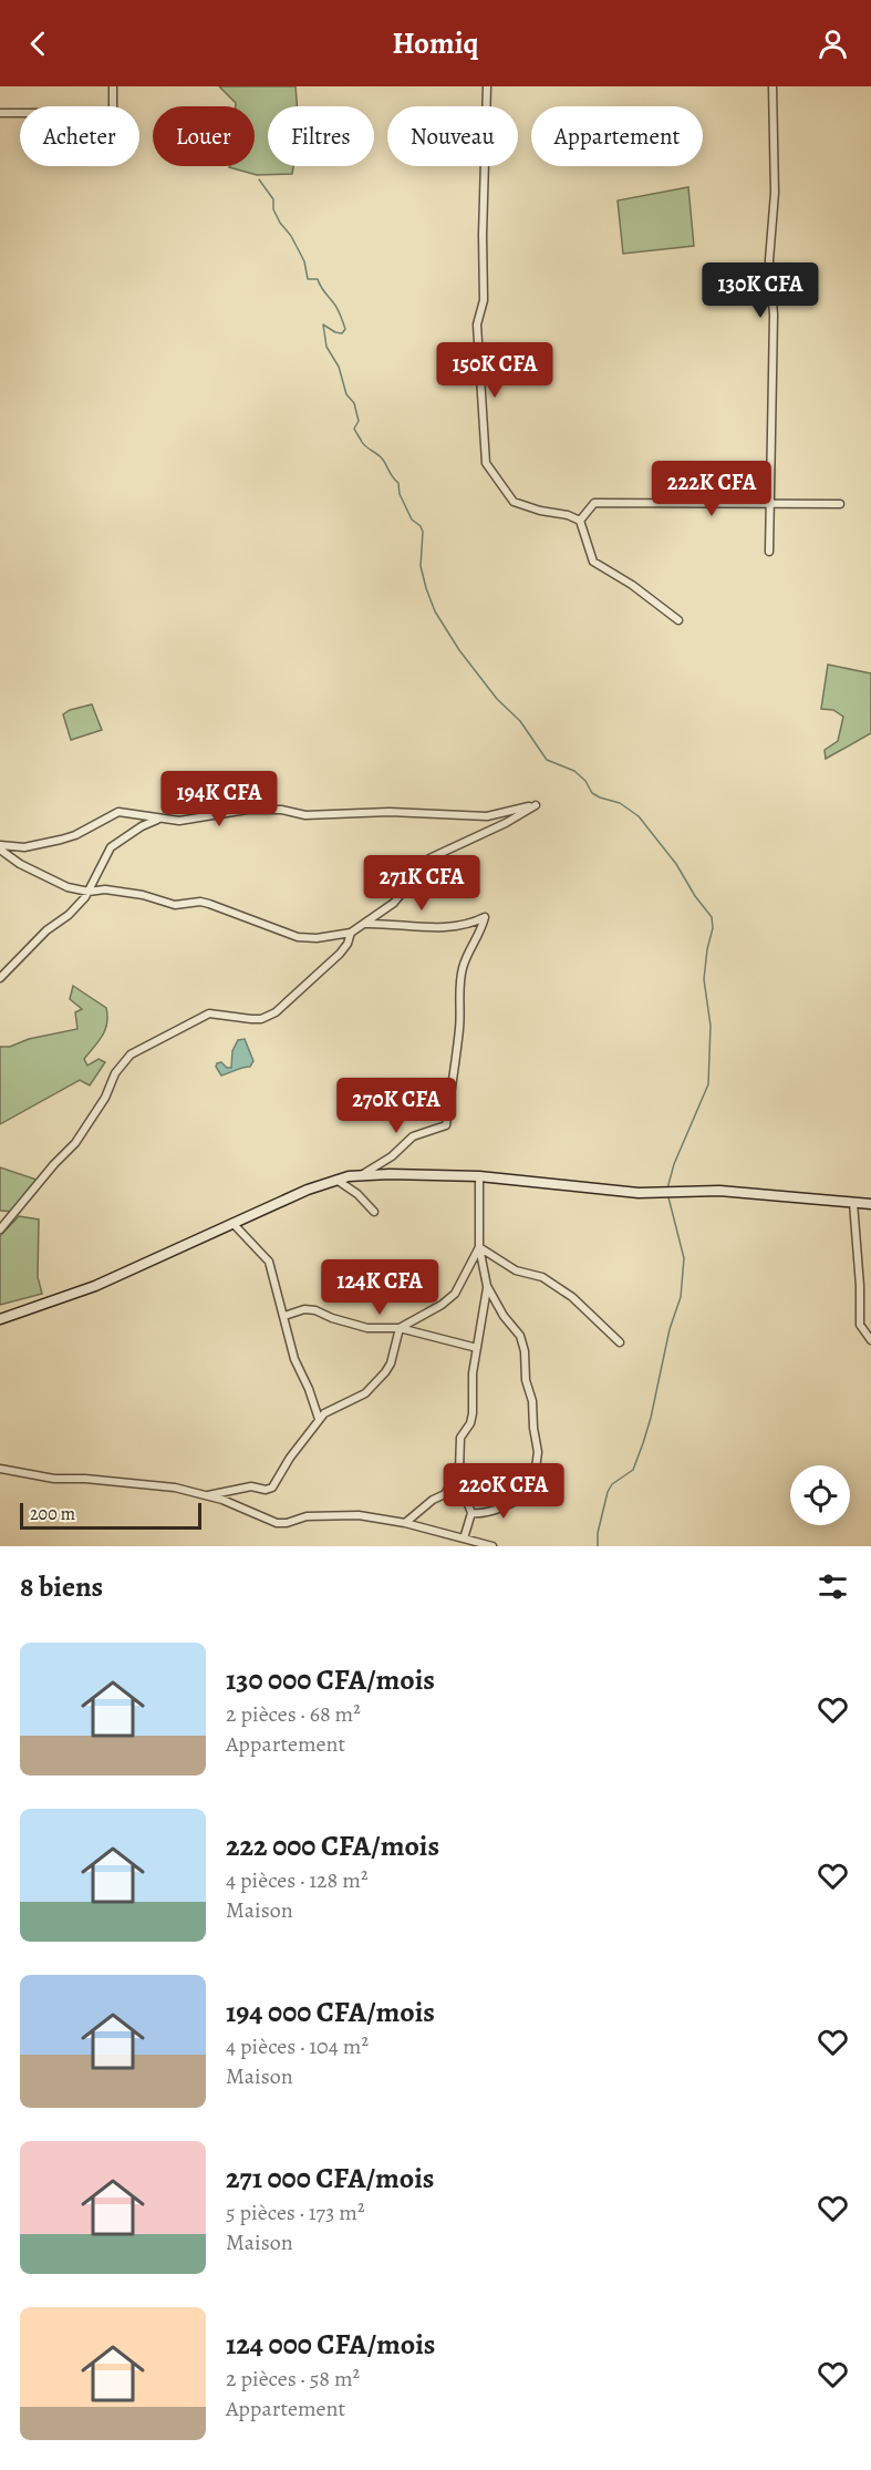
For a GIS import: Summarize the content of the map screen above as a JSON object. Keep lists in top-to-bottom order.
{
  "scale_bar": "200 m",
  "page": {
    "header": "Homiq",
    "chip": [
      "Acheter",
      "Louer",
      "Filtres",
      "Nouveau",
      "Appartement"
    ],
    "price": [
      "130K CFA",
      "150K CFA",
      "222K CFA",
      "194K CFA",
      "271K CFA",
      "270K CFA",
      "124K CFA",
      "220K CFA"
    ],
    "scale": "200 m",
    "heading": "8 biens",
    "list": [
      {
        "name": "130 000 CFA/mois",
        "note": "2 pièces · 68 m² · Appartement"
      },
      {
        "name": "222 000 CFA/mois",
        "note": "4 pièces · 128 m² · Maison"
      },
      {
        "name": "194 000 CFA/mois",
        "note": "4 pièces · 104 m² · Maison"
      },
      {
        "name": "271 000 CFA/mois",
        "note": "5 pièces · 173 m² · Maison"
      },
      {
        "name": "124 000 CFA/mois",
        "note": "2 pièces · 58 m² · Appartement"
      }
    ]
  }
}
